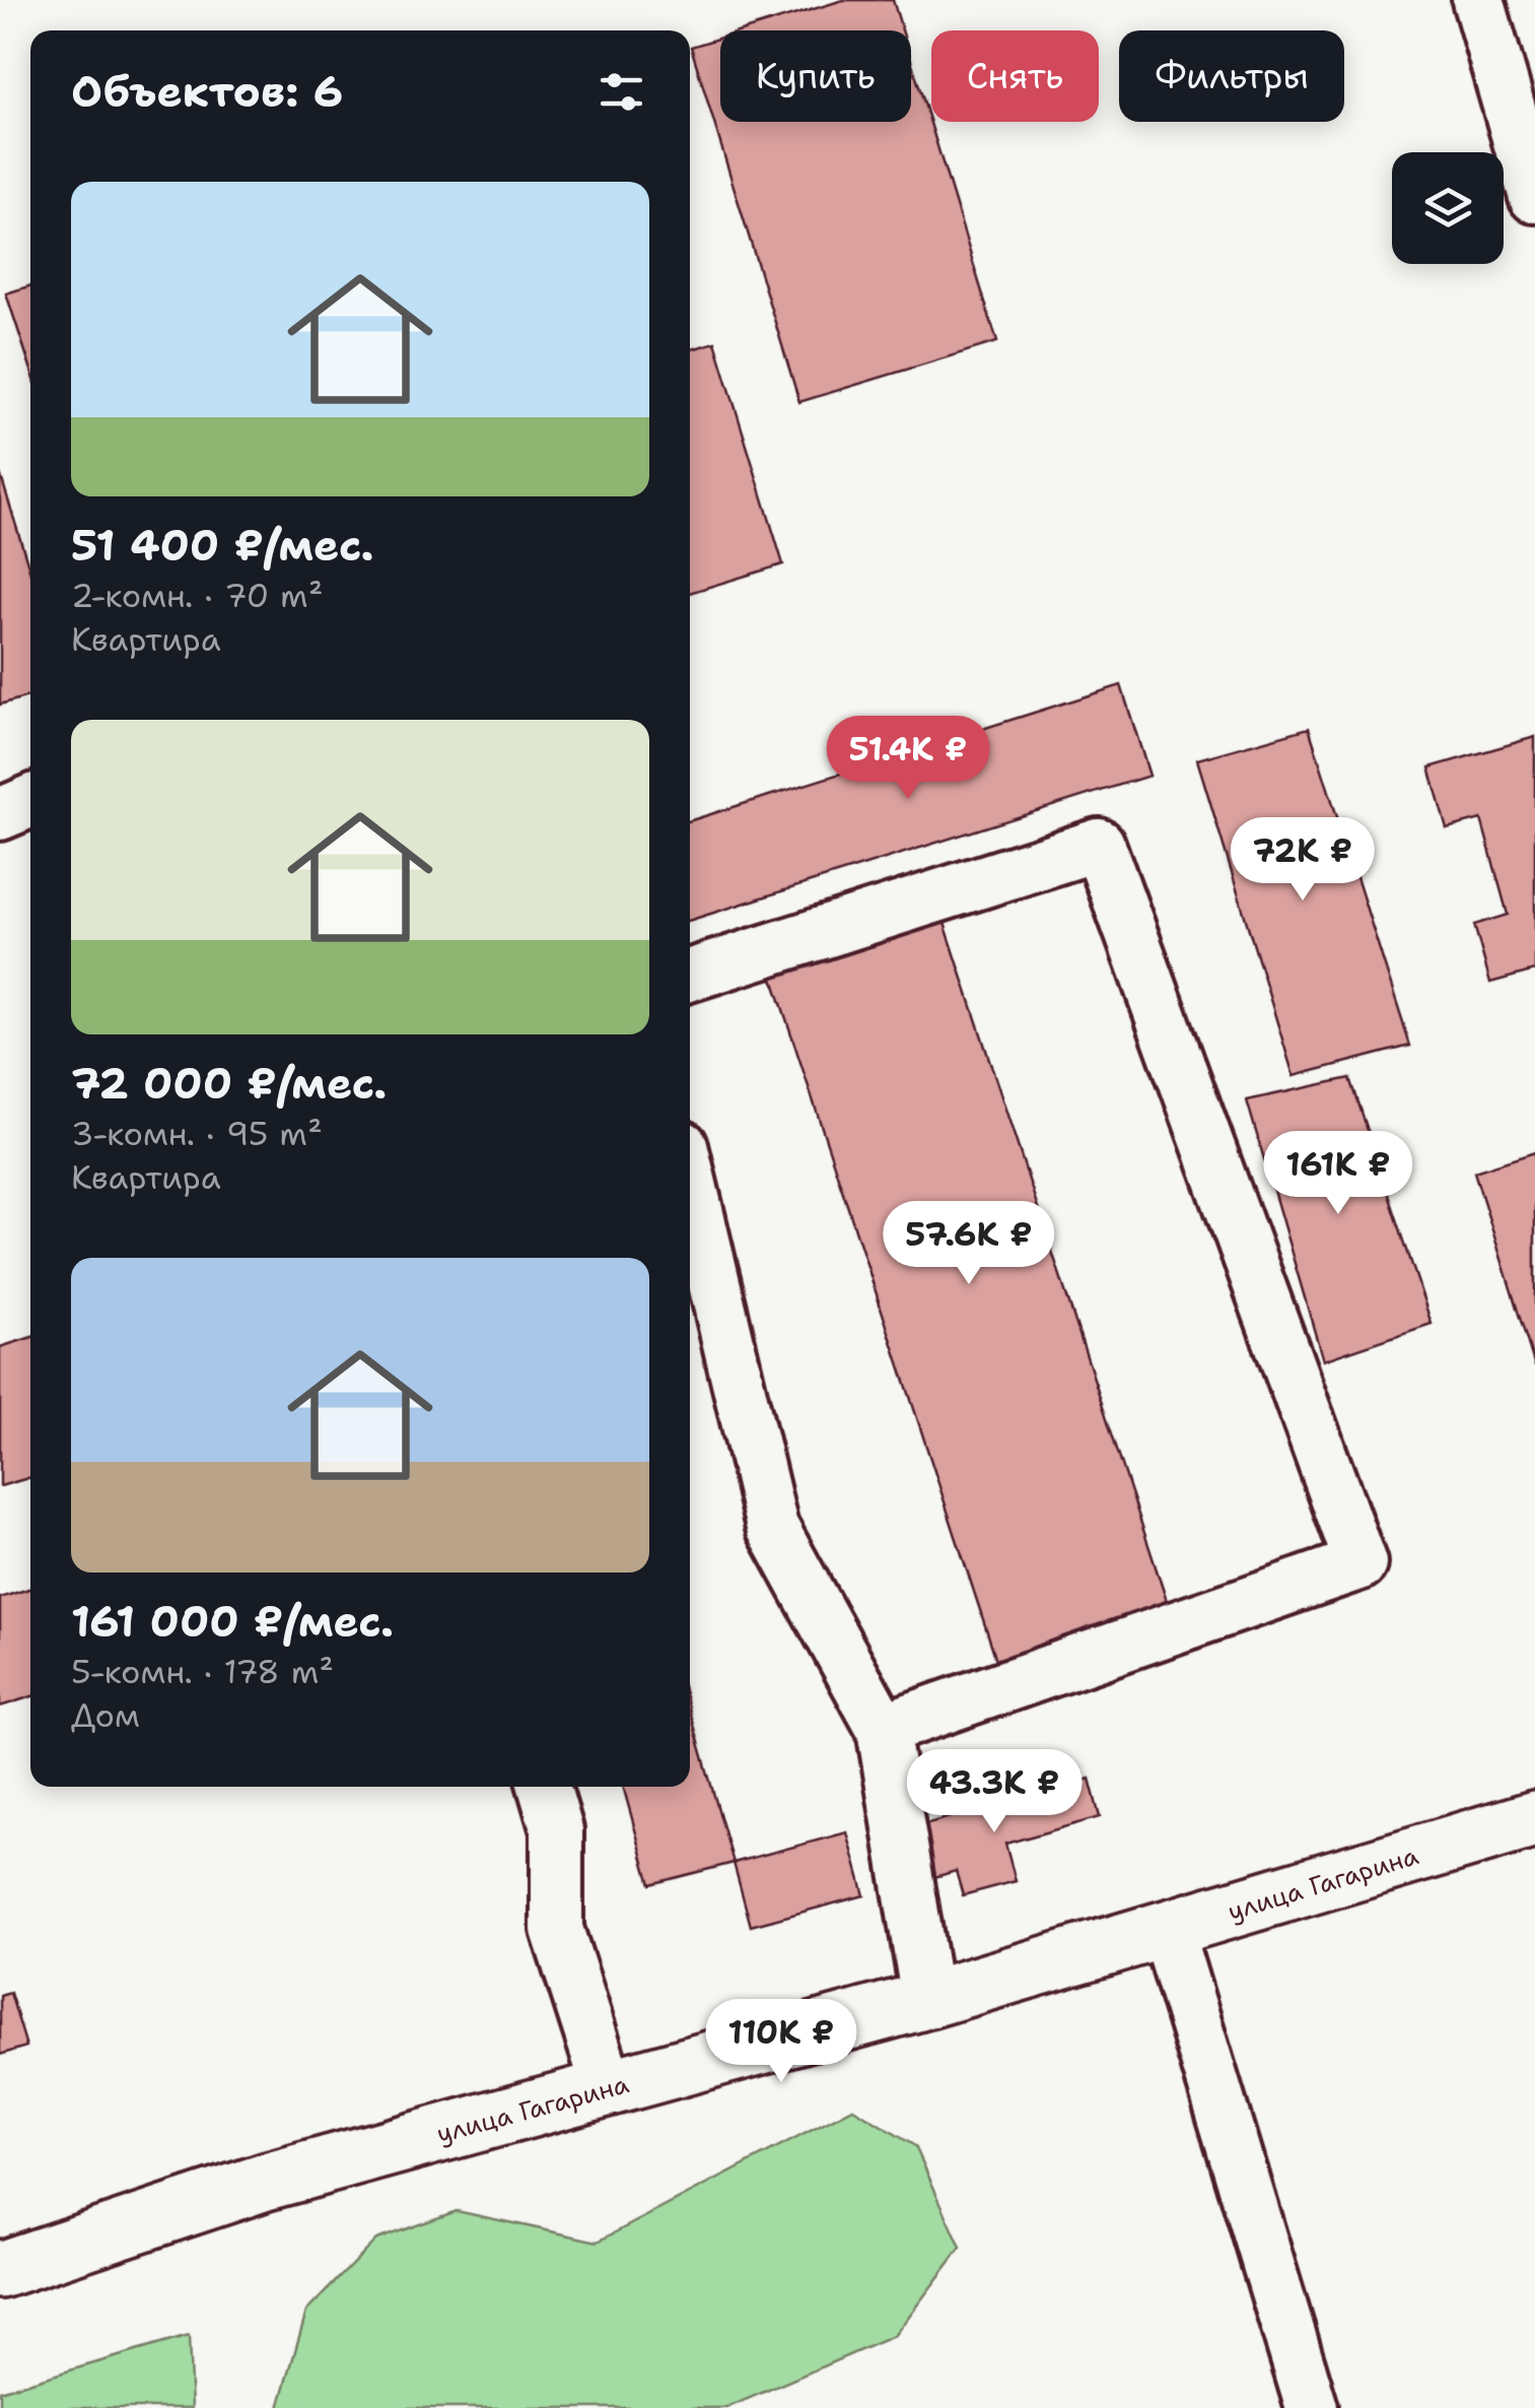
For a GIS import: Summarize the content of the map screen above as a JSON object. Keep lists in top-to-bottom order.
{
  "streets": {
    "main road": ["улица Гагарина"]
  },
  "page": {
    "chip": ["Купить", "Снять", "Фильтры"],
    "heading": "Объектов: 6",
    "list": [
      {
        "name": "51 400 ₽/мес.",
        "note": "2-комн. · 70 m² · Квартира"
      },
      {
        "name": "72 000 ₽/мес.",
        "note": "3-комн. · 95 m² · Квартира"
      },
      {
        "name": "161 000 ₽/мес.",
        "note": "5-комн. · 178 m² · Дом"
      }
    ],
    "price": [
      "51.4K ₽",
      "72K ₽",
      "161K ₽",
      "57.6K ₽",
      "43.3K ₽",
      "110K ₽"
    ]
  }
}
